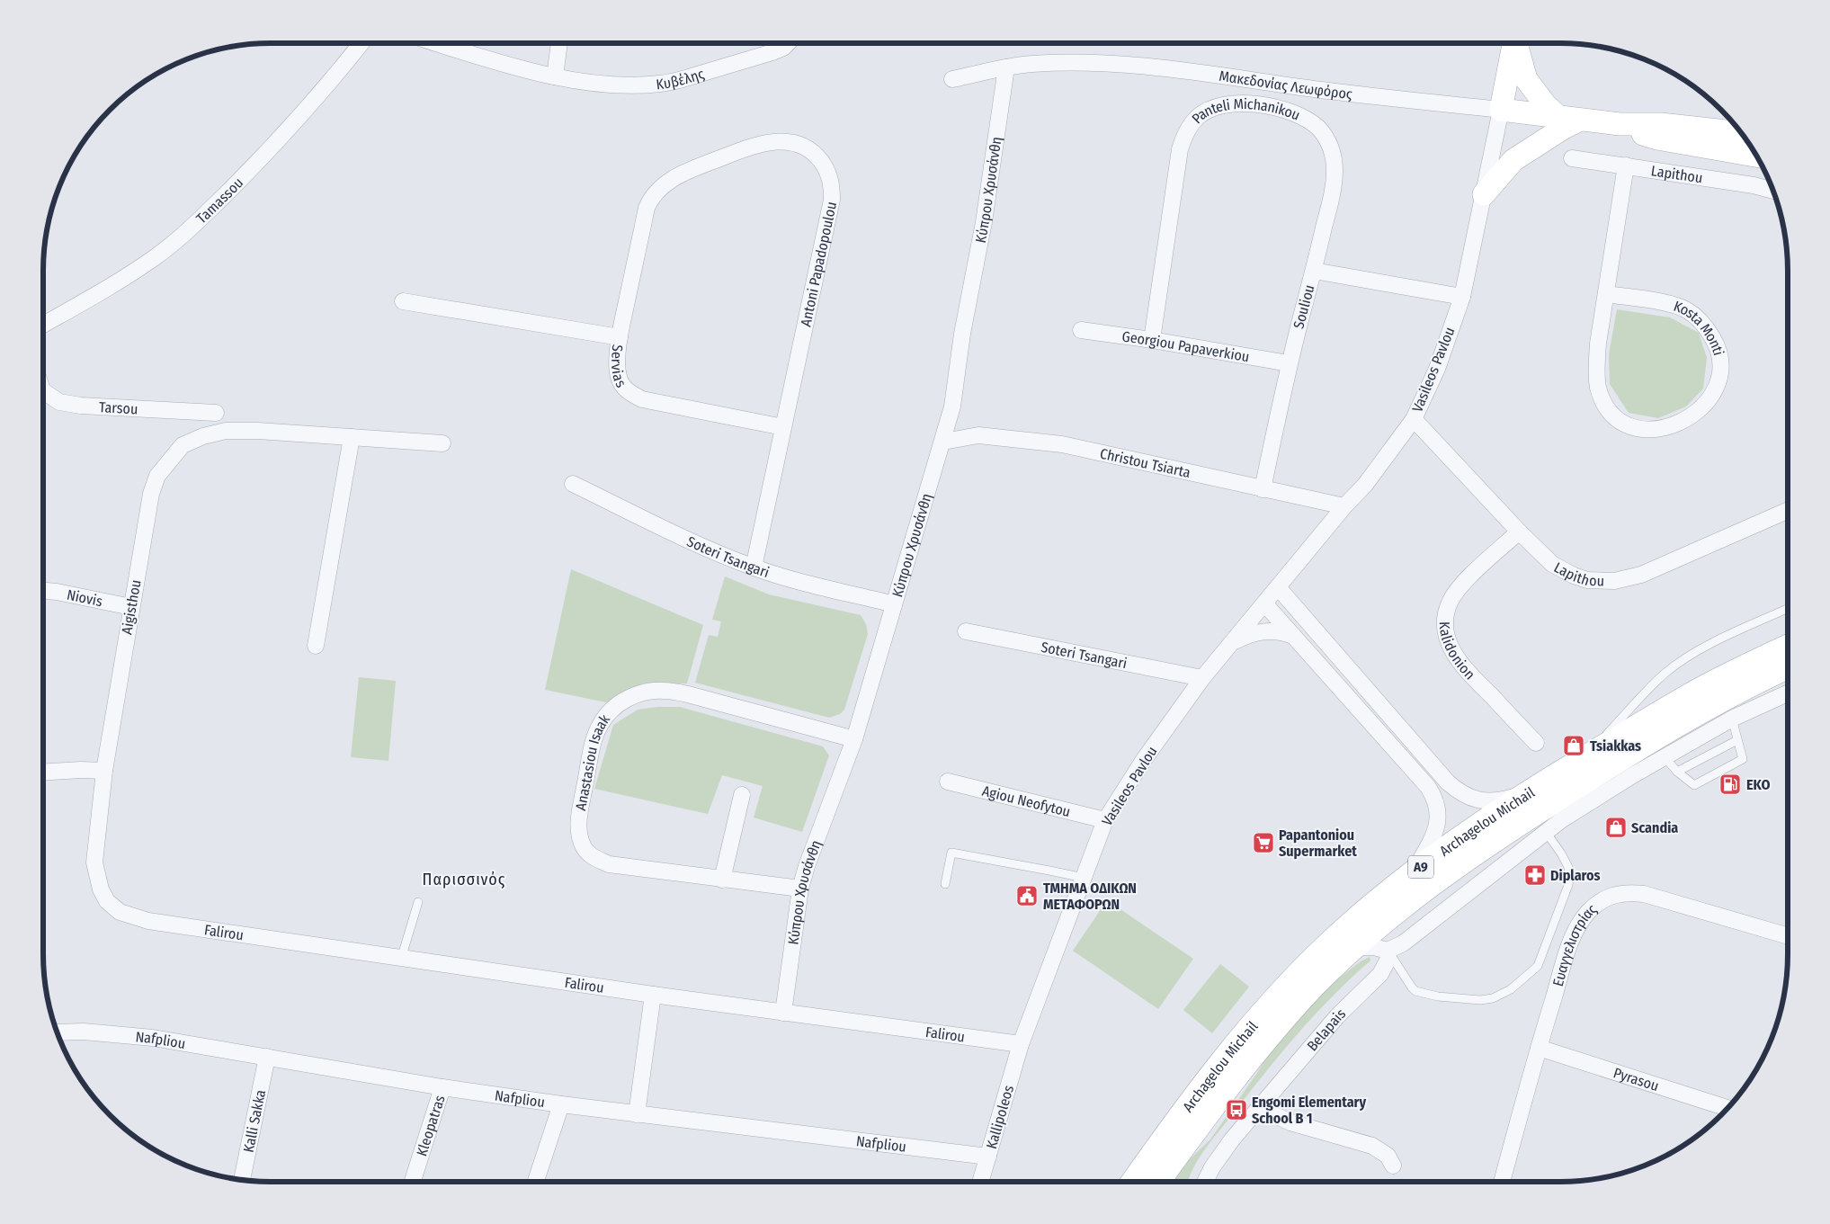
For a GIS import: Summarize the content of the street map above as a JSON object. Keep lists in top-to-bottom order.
{
  "streets": {
    "main road": ["Μακεδονίας Λεωφόρος", "Archagelou Michail", "A9"],
    "street": [
      "Κυβέλης",
      "Panteli Michanikou",
      "Lapithou",
      "Κύπρου Χρυσάνθη",
      "Tamassou",
      "Antoni Papadopoulou",
      "Souliou",
      "Kosta Monti",
      "Georgiou Papaverkiou",
      "Servias",
      "Vasileos Pavlou",
      "Tarsou",
      "Christou Tsiarta",
      "Soteri Tsangari",
      "Niovis",
      "Aigisthou",
      "Kalidonion",
      "Anastasiou Isaak",
      "Agiou Neofytou",
      "Falirou",
      "Ευαγγελιστρίας",
      "Belapais",
      "Nafpliou",
      "Pyrasou",
      "Kallipoleos",
      "Kalli Sakka",
      "Kleopatras"
    ]
  },
  "crossings": [
    ["Μακεδονίας Λεωφόρος", "Κύπρου Χρυσάνθη"],
    ["Μακεδονίας Λεωφόρος", "Vasileos Pavlou"],
    ["Panteli Michanikou", "Souliou"],
    ["Panteli Michanikou", "Georgiou Papaverkiou"],
    ["Lapithou", "Kosta Monti"],
    ["Lapithou", "Vasileos Pavlou"],
    ["Lapithou", "Kalidonion"],
    ["Κύπρου Χρυσάνθη", "Christou Tsiarta"],
    ["Κύπρου Χρυσάνθη", "Soteri Tsangari"],
    ["Κύπρου Χρυσάνθη", "Anastasiou Isaak"],
    ["Κύπρου Χρυσάνθη", "Falirou"],
    ["Antoni Papadopoulou", "Servias"],
    ["Antoni Papadopoulou", "Soteri Tsangari"],
    ["Souliou", "Georgiou Papaverkiou"],
    ["Souliou", "Vasileos Pavlou"],
    ["Souliou", "Christou Tsiarta"],
    ["Vasileos Pavlou", "Christou Tsiarta"],
    ["Vasileos Pavlou", "Soteri Tsangari"],
    ["Vasileos Pavlou", "Agiou Neofytou"],
    ["Vasileos Pavlou", "Falirou"],
    ["Vasileos Pavlou", "Kallipoleos"],
    ["Niovis", "Aigisthou"],
    ["Aigisthou", "Falirou"],
    ["Falirou", "Kallipoleos"],
    ["Ευαγγελιστρίας", "Pyrasou"],
    ["Nafpliou", "Kallipoleos"],
    ["Nafpliou", "Kalli Sakka"],
    ["Nafpliou", "Kleopatras"]
  ],
  "districts": ["Παρισσινός"],
  "places": {
    "shop": ["Tsiakkas", "Scandia"],
    "fuel station": ["EKO"],
    "supermarket": ["Papantoniou Supermarket"],
    "pharmacy": ["Diplaros"],
    "public building": ["ΤΜΗΜΑ ΟΔΙΚΩΝ ΜΕΤΑΦΟΡΩΝ"],
    "bus stop": ["Engomi Elementary School B 1"]
  }
}
